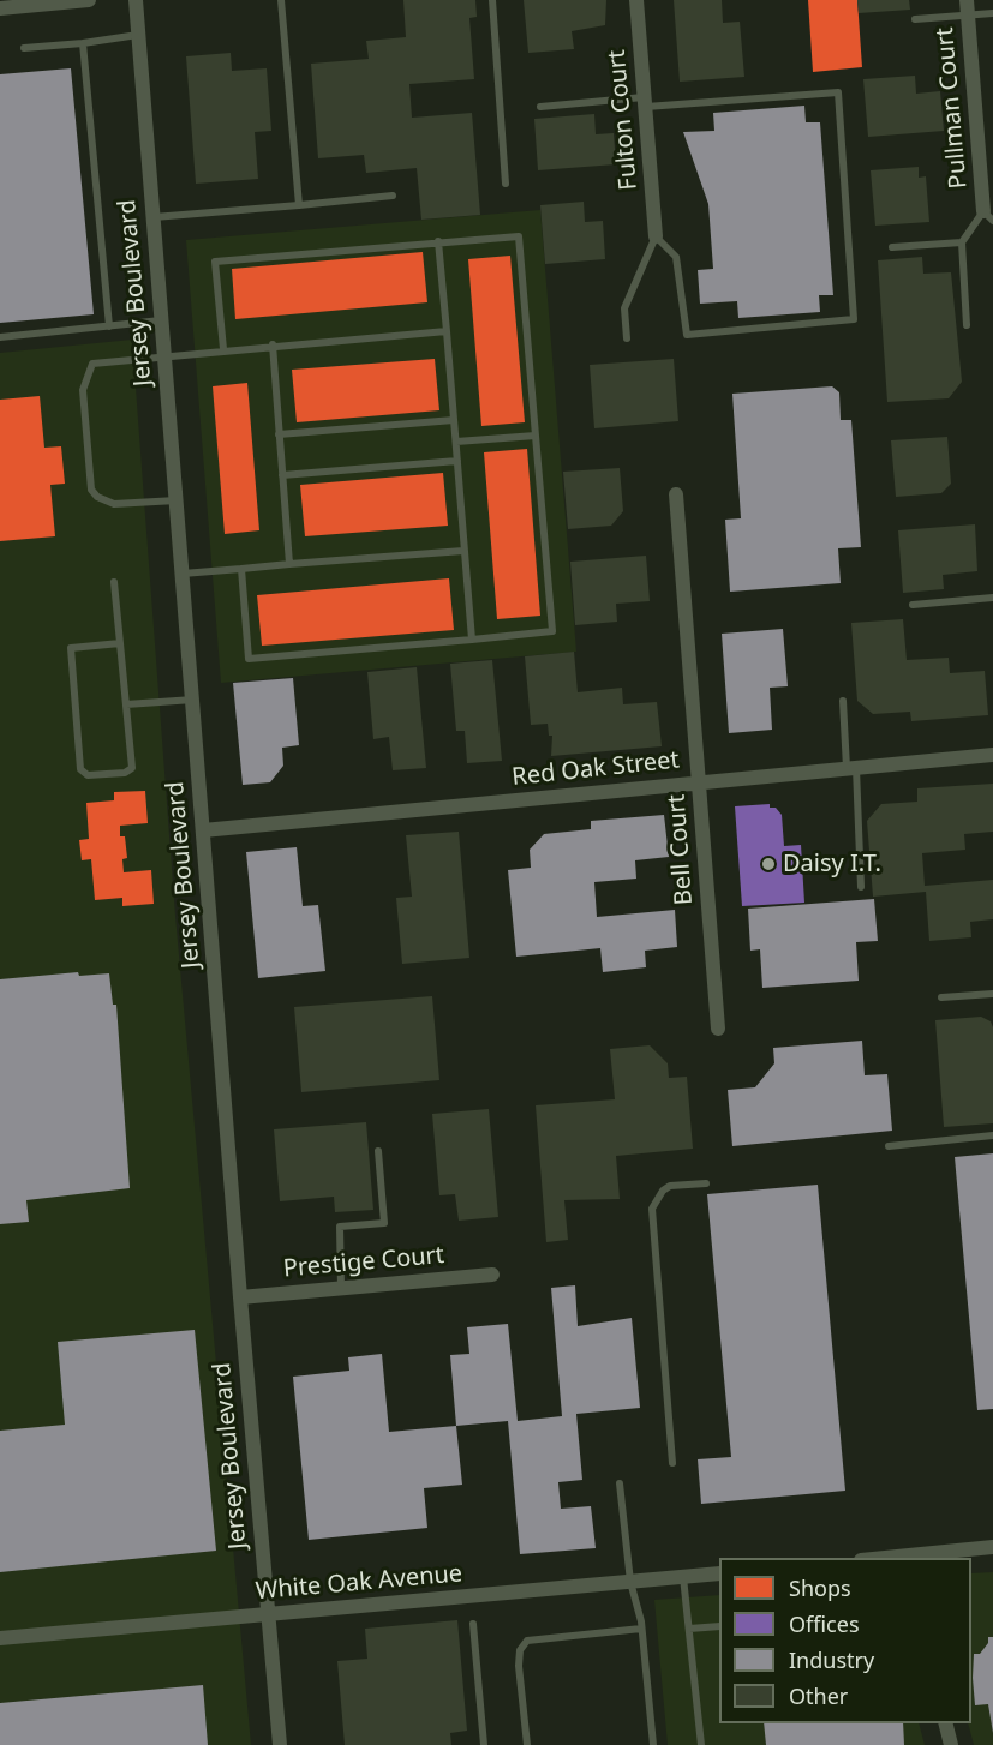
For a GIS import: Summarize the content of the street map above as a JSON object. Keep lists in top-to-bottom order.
{
  "streets": {
    "street": [
      "Pullman Court",
      "Fulton Court",
      "Jersey Boulevard",
      "Red Oak Street",
      "Bell Court",
      "Prestige Court",
      "White Oak Avenue"
    ]
  },
  "crossings": [
    ["Jersey Boulevard", "Red Oak Street"],
    ["Jersey Boulevard", "Prestige Court"],
    ["Jersey Boulevard", "White Oak Avenue"],
    ["Red Oak Street", "Bell Court"]
  ],
  "places": ["Daisy I.T."],
  "legend": [
    "Shops",
    "Offices",
    "Industry",
    "Other"
  ]
}
